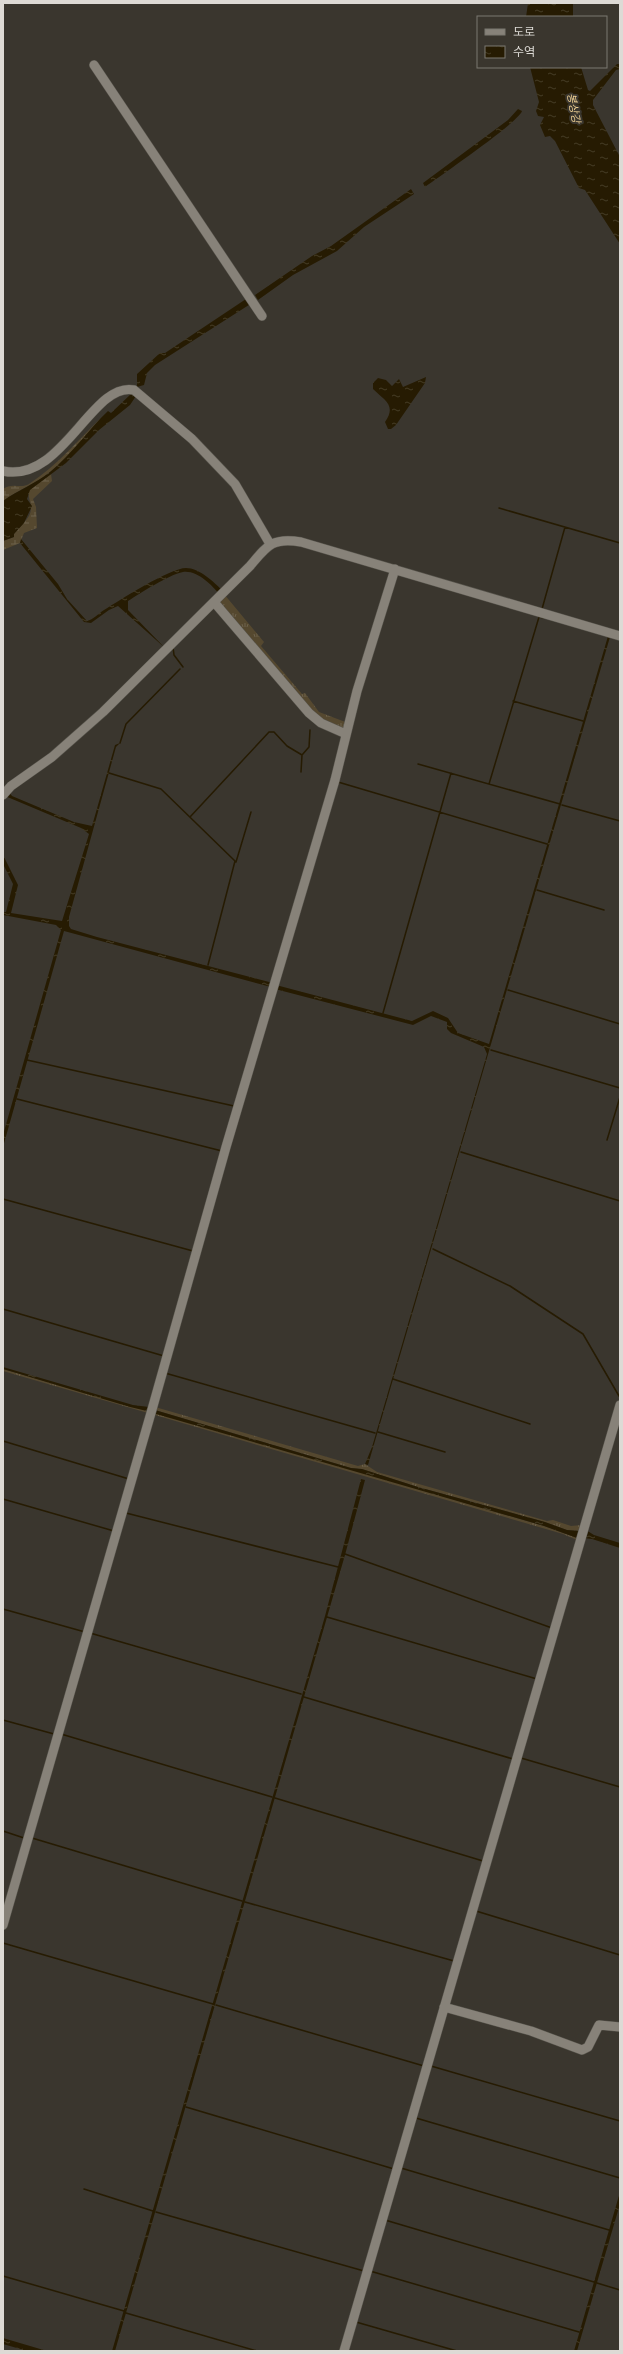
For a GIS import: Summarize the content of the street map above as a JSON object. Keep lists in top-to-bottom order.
{
  "water": ["봉상강"],
  "legend": ["도로", "수역"]
}
